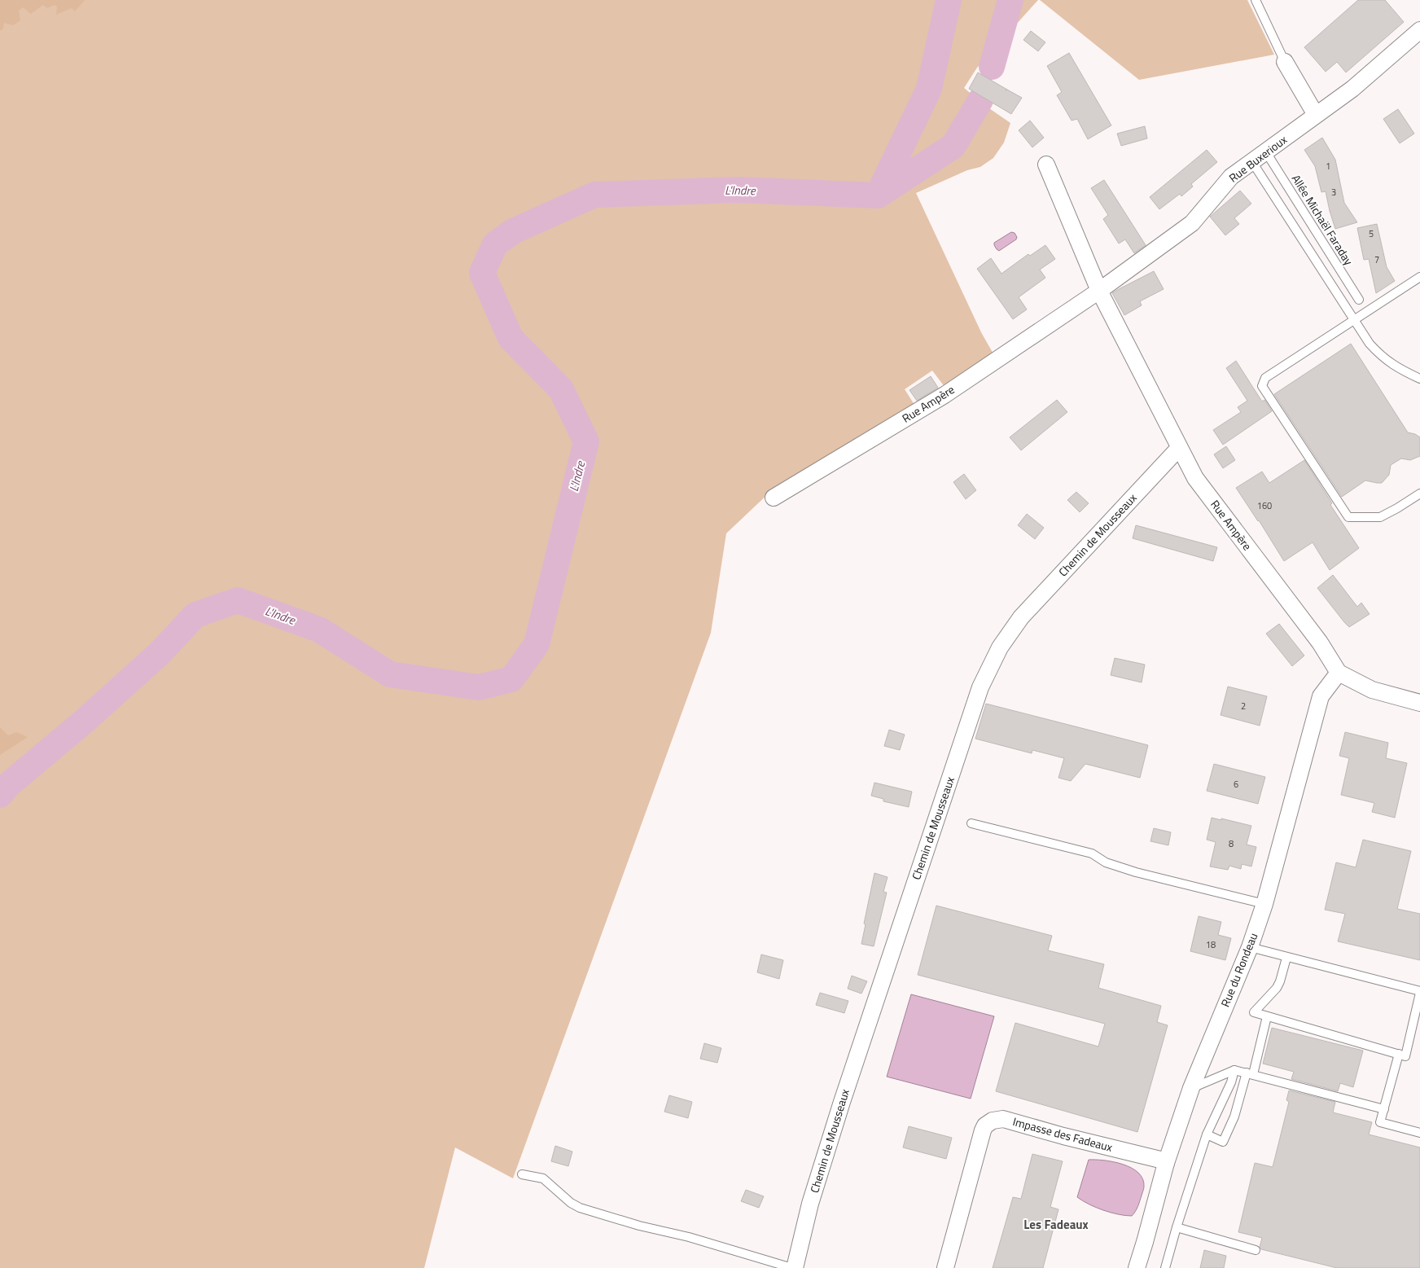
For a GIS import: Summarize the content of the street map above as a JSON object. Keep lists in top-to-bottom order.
{
  "streets": {
    "street": [
      "Rue Buxerioux",
      "Rue Ampère",
      "Chemin de Mousseaux",
      "Rue du Rondeau",
      "Impasse des Fadeaux"
    ],
    "lane": ["Allée Michaël Faraday"]
  },
  "crossings": [
    ["Rue Buxerioux", "Allée Michaël Faraday"],
    ["Rue Buxerioux", "Rue Ampère"],
    ["Rue Ampère", "Chemin de Mousseaux"],
    ["Rue Ampère", "Rue du Rondeau"],
    ["Rue du Rondeau", "Impasse des Fadeaux"]
  ],
  "districts": ["Les Fadeaux"],
  "water": ["L'Indre"],
  "house_numbers": [
    "1",
    "3",
    "5",
    "7",
    "160",
    "2",
    "6",
    "8",
    "18"
  ]
}
